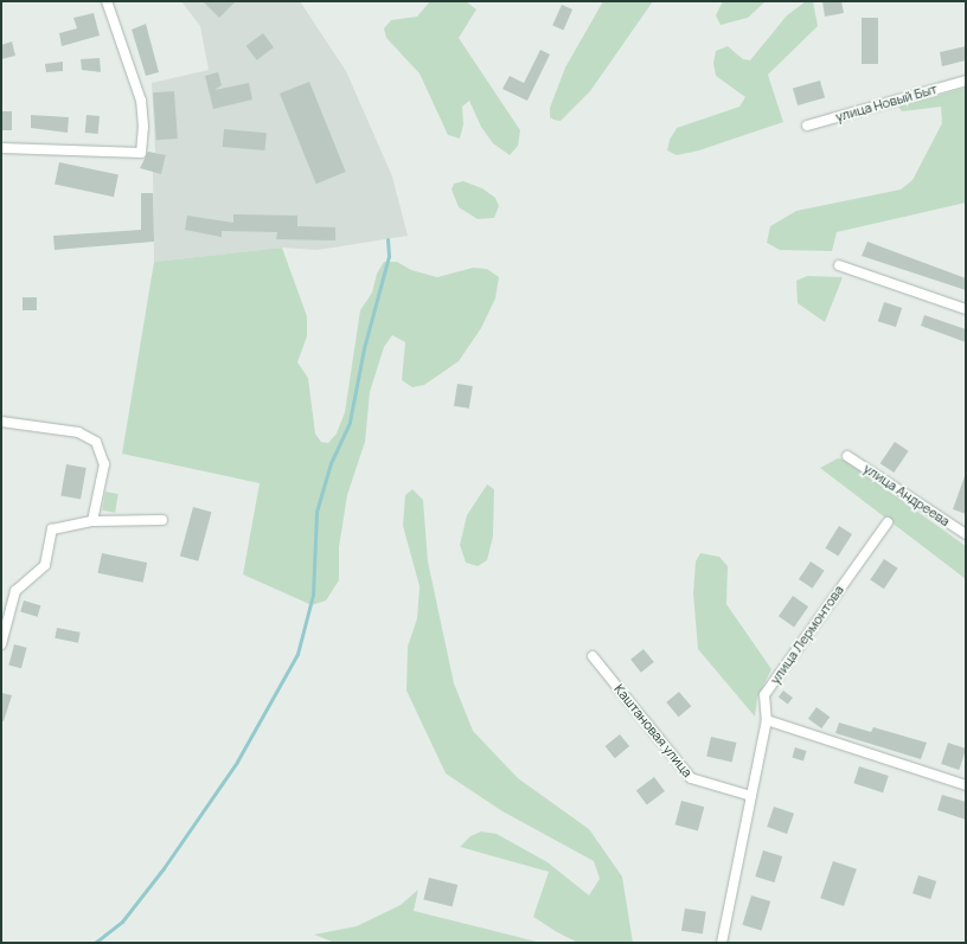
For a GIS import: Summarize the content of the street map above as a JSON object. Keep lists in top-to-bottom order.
{
  "streets": {
    "street": [
      "улица Новый Быт",
      "улица Андреева",
      "улица Лермонтова",
      "Каштановая улица"
    ]
  },
  "crossings": [
    ["улица Лермонтова", "Каштановая улица"]
  ]
}
